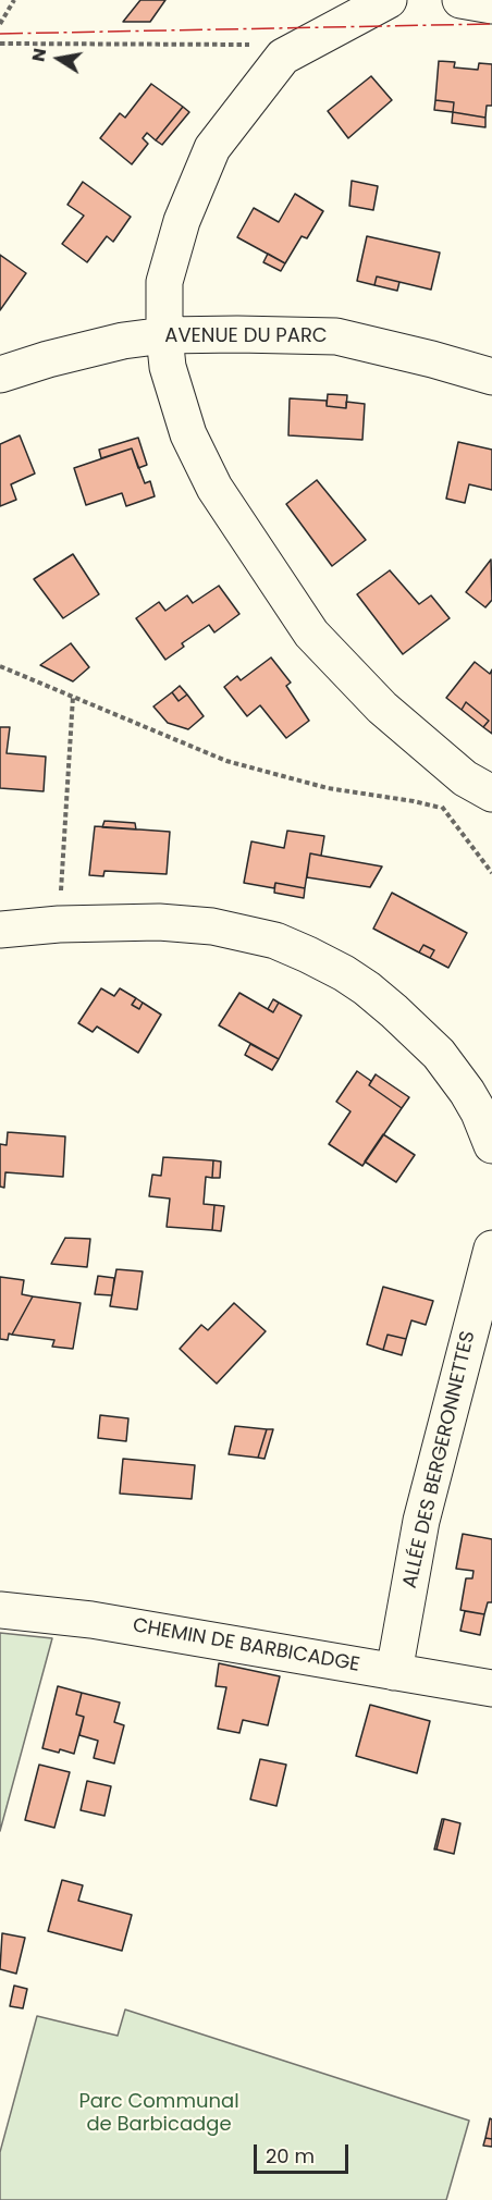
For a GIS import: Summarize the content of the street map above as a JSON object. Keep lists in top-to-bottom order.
{
  "streets": {
    "street": ["AVENUE DU PARC", "ALLÉE DES BERGERONNETTES", "CHEMIN DE BARBICADGE"]
  },
  "crossings": [
    ["ALLÉE DES BERGERONNETTES", "CHEMIN DE BARBICADGE"]
  ],
  "parks": ["Parc Communal de Barbicadge"],
  "scale_bar": "20 m",
  "north": "left"
}
